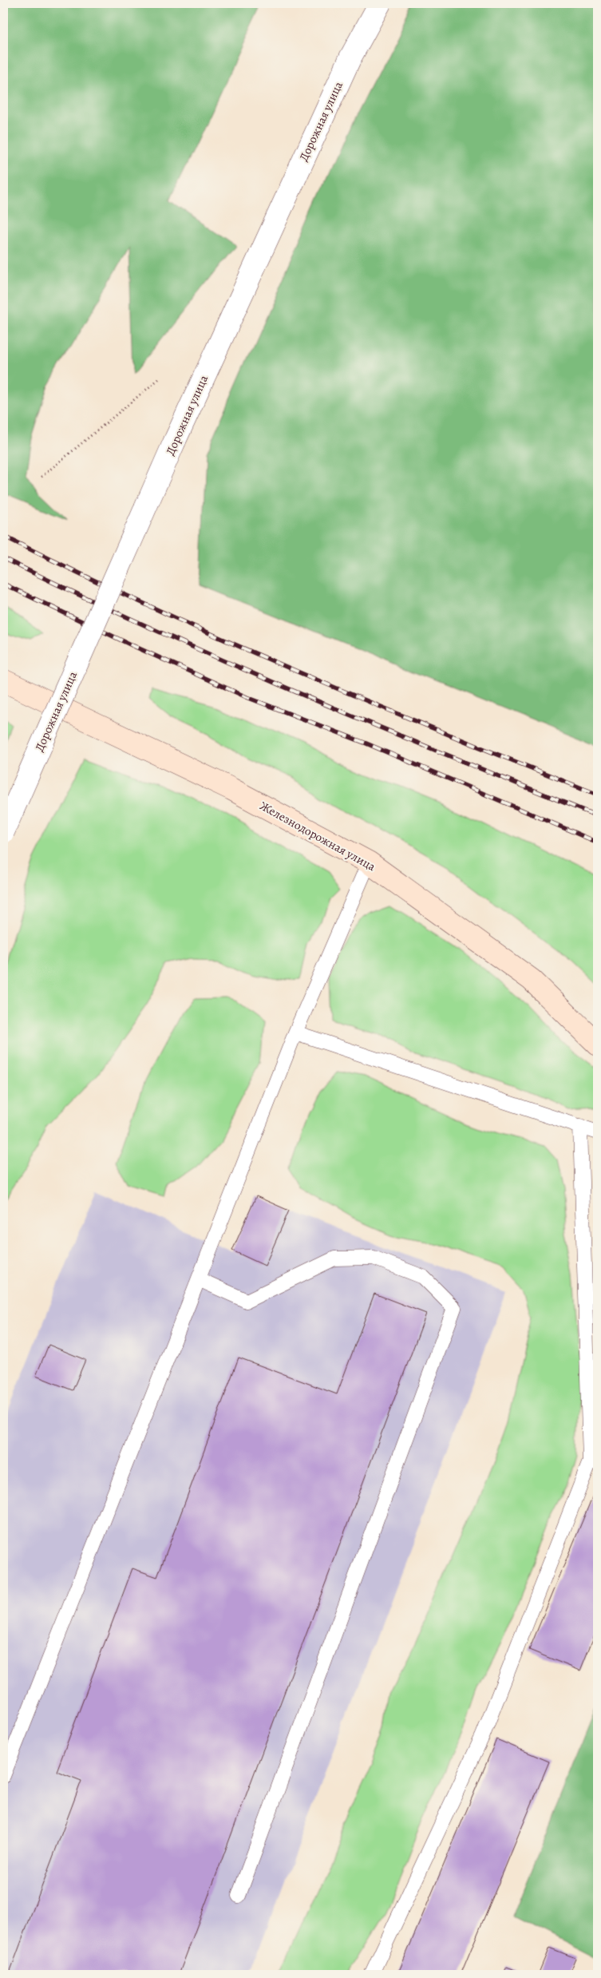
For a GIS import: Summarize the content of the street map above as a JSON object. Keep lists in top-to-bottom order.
{
  "streets": {
    "main road": ["Железнодорожная улица"],
    "street": ["Дорожная улица"]
  }
}
